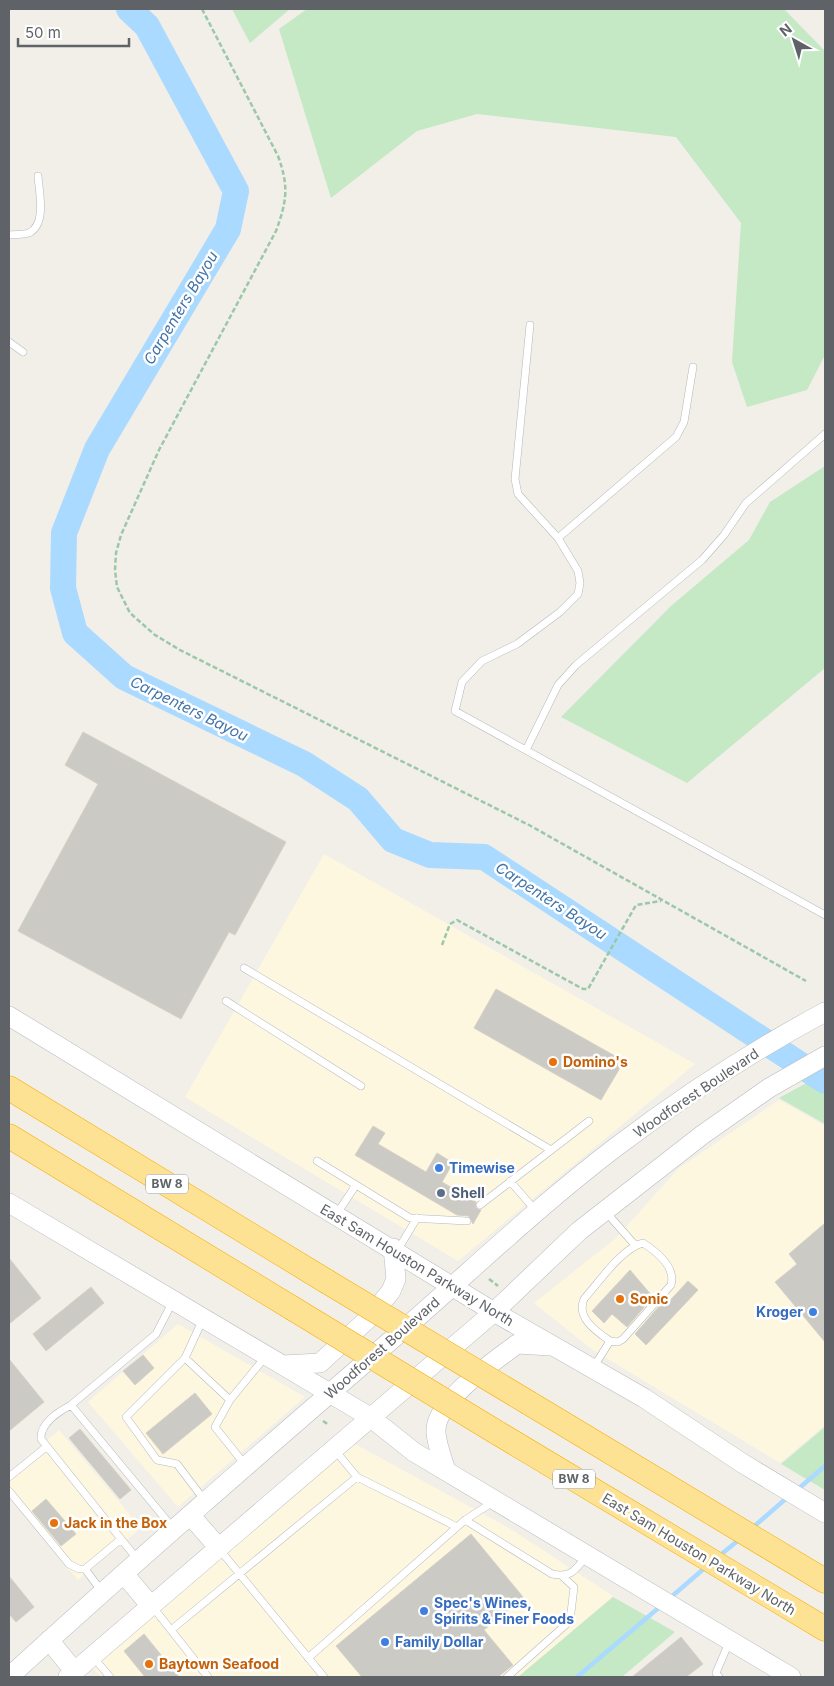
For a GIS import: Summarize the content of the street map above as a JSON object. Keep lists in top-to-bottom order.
{
  "streets": {
    "highway": ["BW 8", "East Sam Houston Parkway North"],
    "main road": ["Woodforest Boulevard"]
  },
  "crossings": [
    ["Woodforest Boulevard", "East Sam Houston Parkway North"]
  ],
  "water": ["Carpenters Bayou"],
  "places": [
    "Domino's",
    "Timewise",
    "Shell",
    "Sonic",
    "Kroger",
    "Jack in the Box",
    "Spec's Wines, Spirits & Finer Foods",
    "Family Dollar",
    "Baytown Seafood"
  ],
  "scale_bar": "50 m",
  "north": "top left"
}
